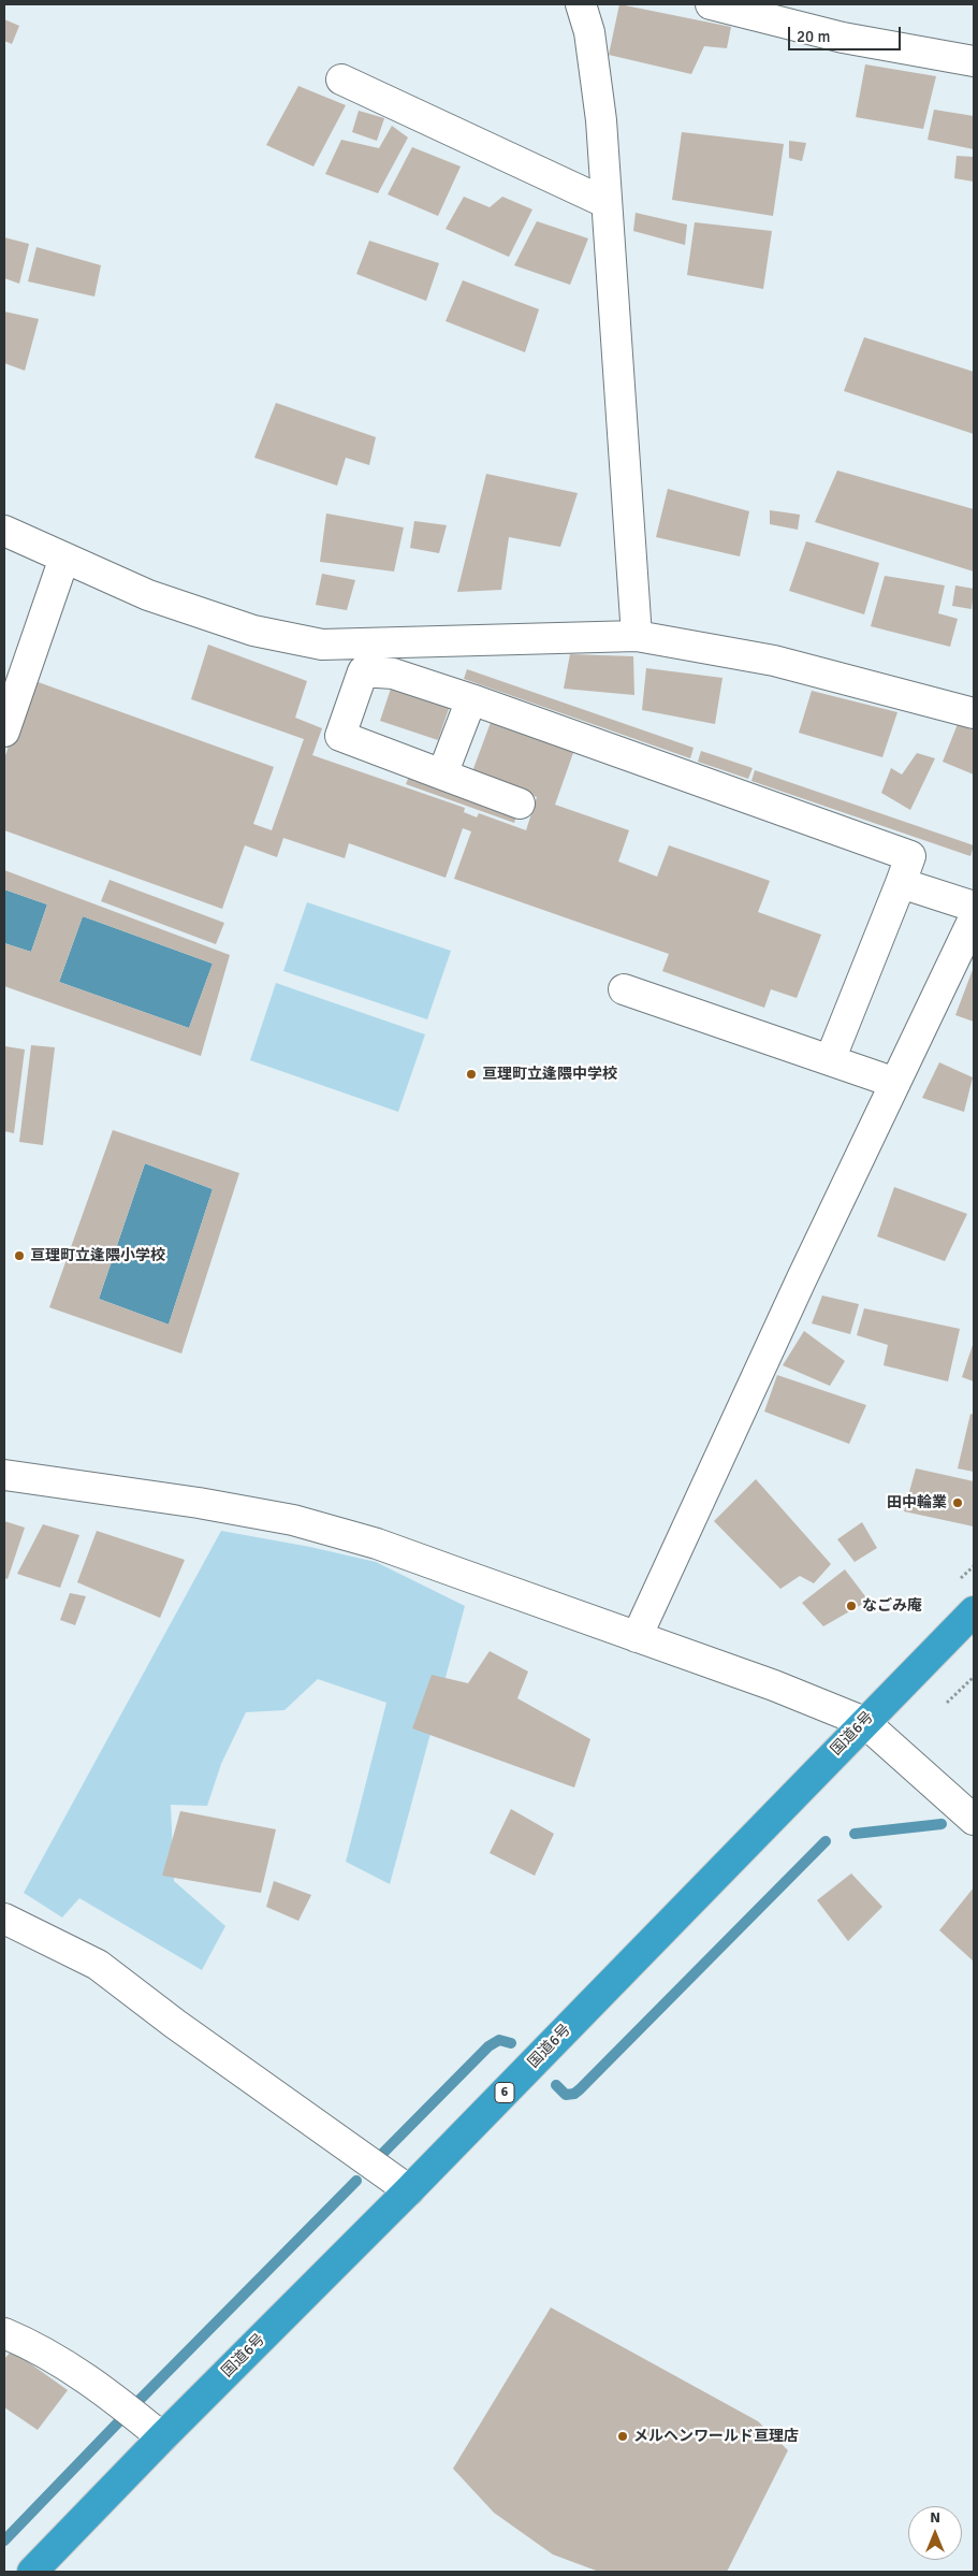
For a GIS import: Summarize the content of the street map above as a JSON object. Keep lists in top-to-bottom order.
{
  "streets": {
    "highway": ["国道6号", "6"]
  },
  "places": [
    "亘理町立逢隈中学校",
    "亘理町立逢隈小学校",
    "田中輪業",
    "なごみ庵",
    "メルヘンワールド亘理店"
  ],
  "scale_bar": "20 m",
  "north": "top"
}
